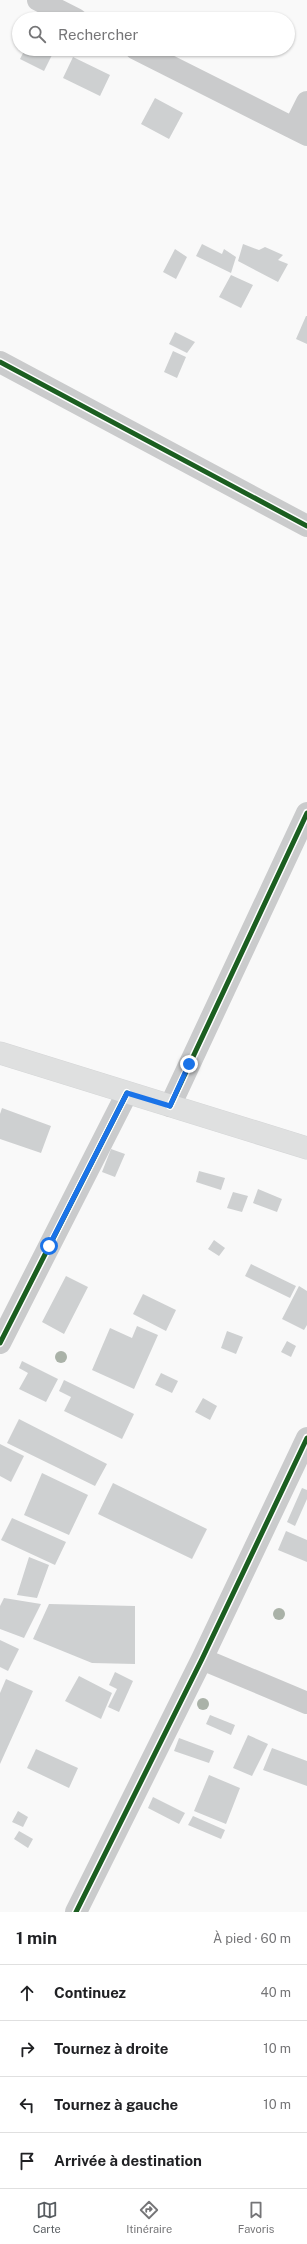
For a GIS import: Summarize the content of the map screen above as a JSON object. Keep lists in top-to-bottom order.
{
  "page": {
    "search": "Rechercher",
    "heading": ["1 min", "À pied · 60 m"],
    "list": [
      ["Continuez", "40 m"],
      ["Tournez à droite", "10 m"],
      ["Tournez à gauche", "10 m"],
      "Arrivée à destination"
    ],
    "nav": ["Carte", "Itinéraire", "Favoris"]
  }
}
